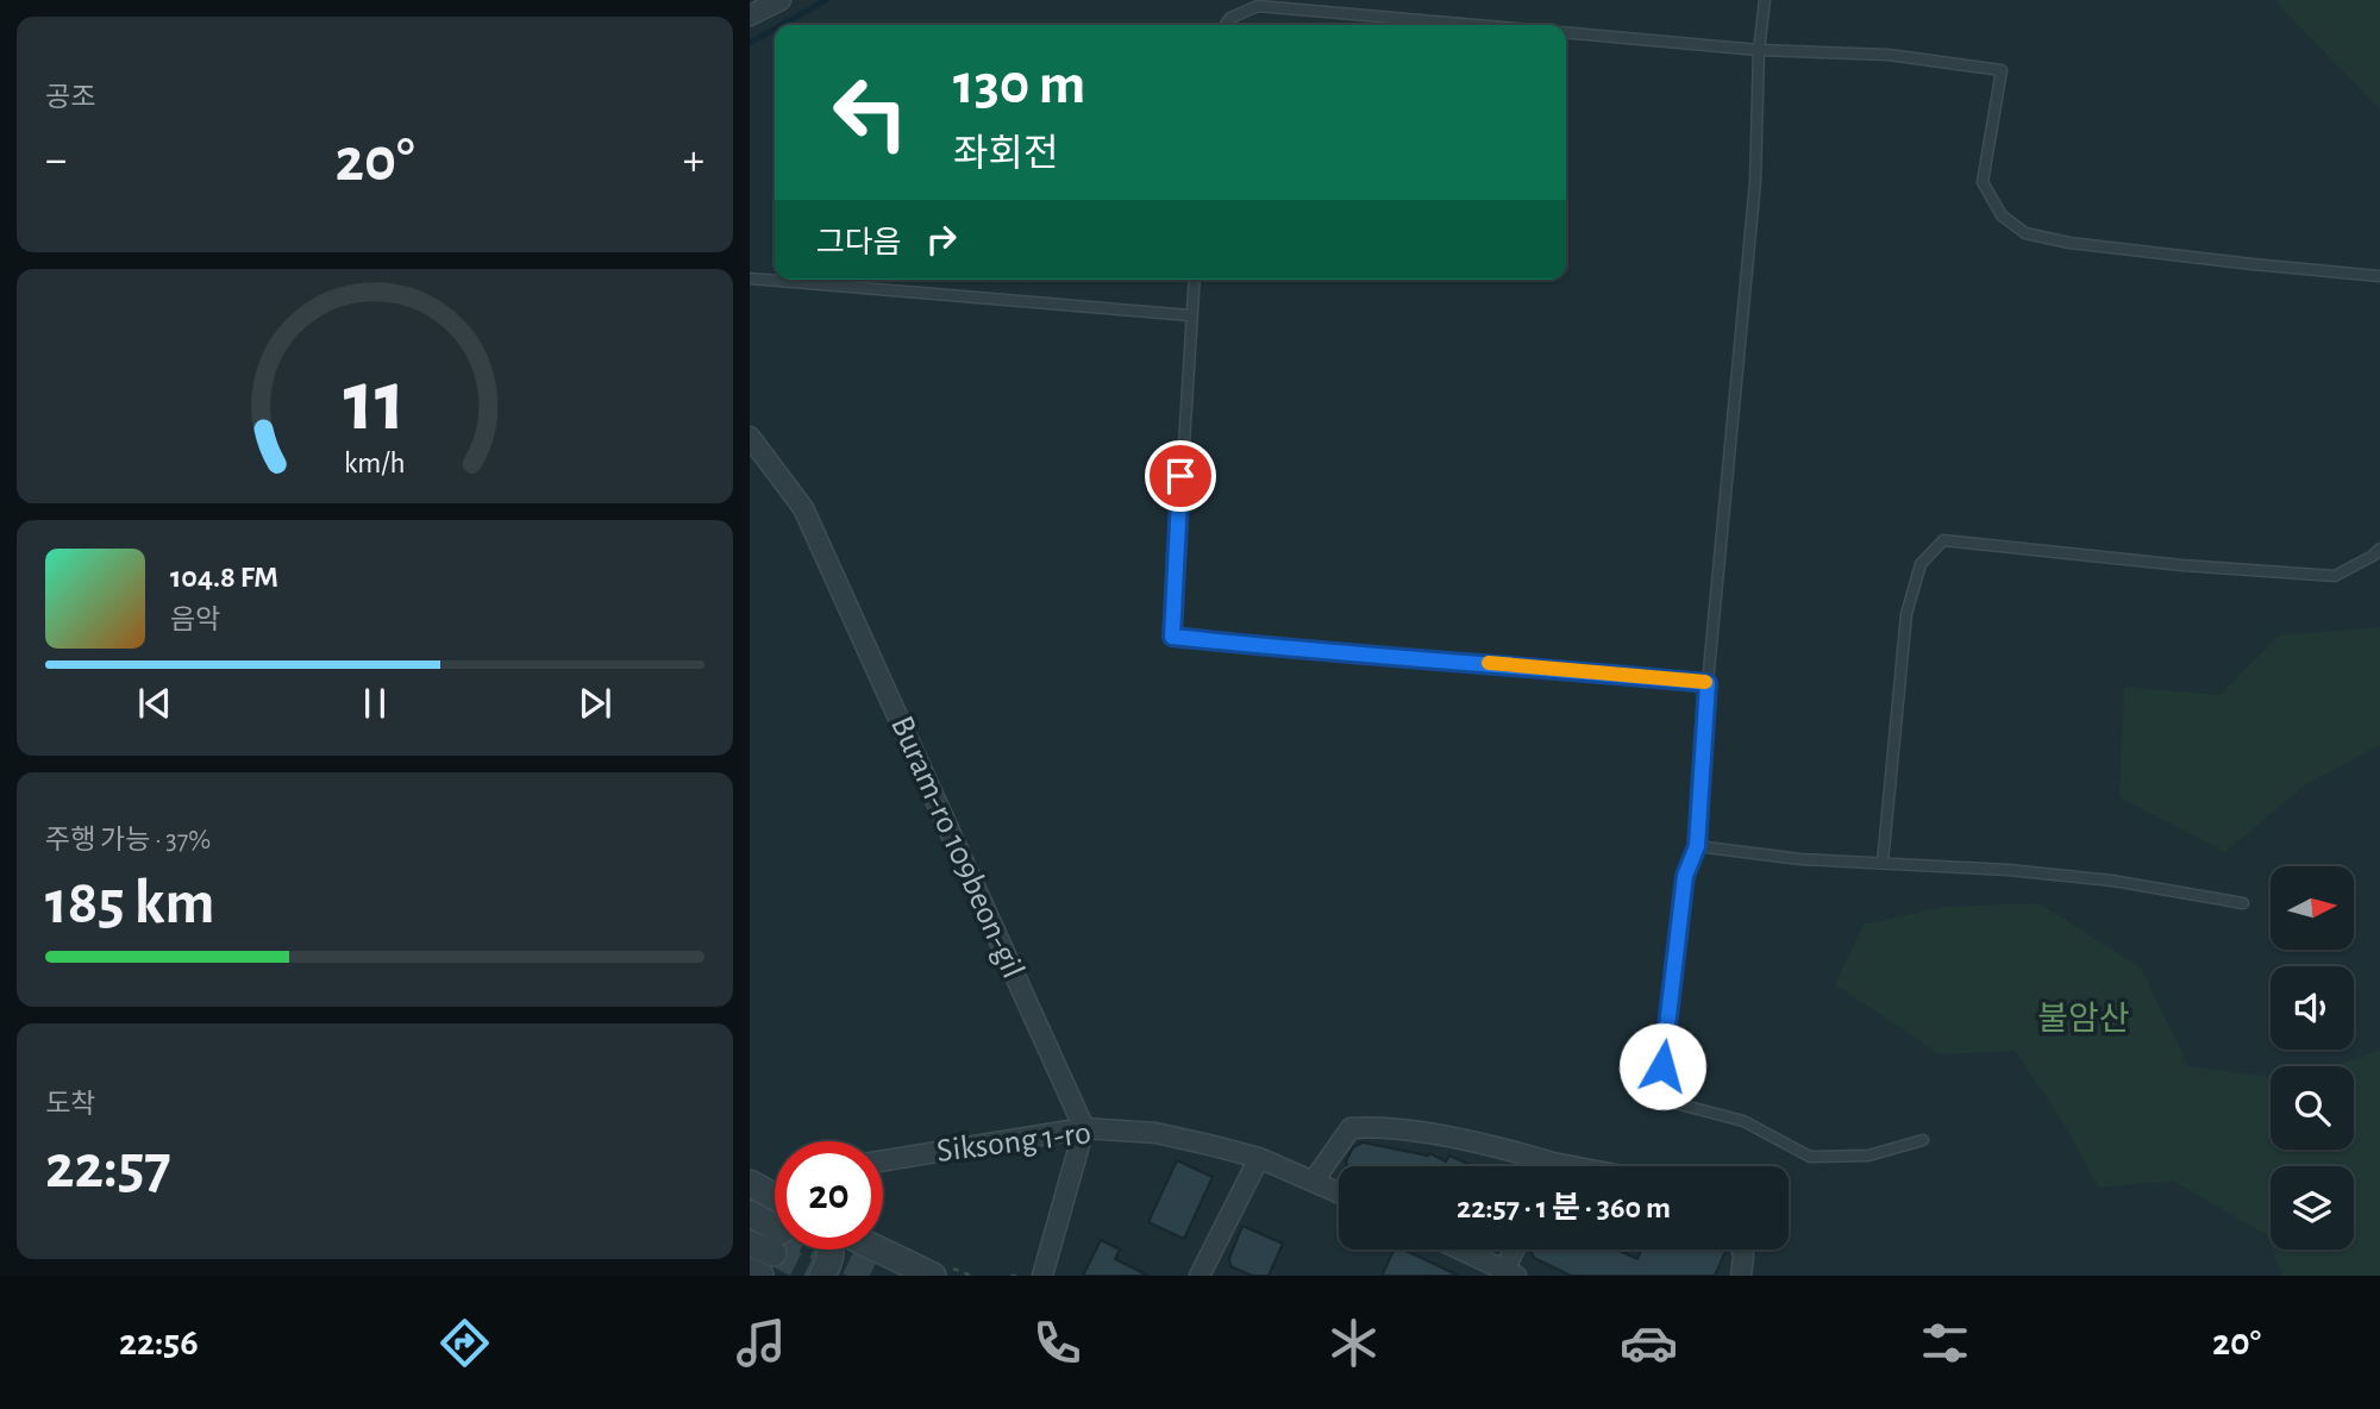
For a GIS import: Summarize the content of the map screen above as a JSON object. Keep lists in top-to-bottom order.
{
  "streets": {
    "street": ["Buram-ro 109beon-gil", "Siksong 1-ro"]
  },
  "crossings": [
    ["Buram-ro 109beon-gil", "Siksong 1-ro"]
  ],
  "parks": ["불암산"],
  "north": "right",
  "page": {
    "tile": [
      "공조",
      ["주행 가능 · 37%", "185 km"],
      ["도착", "22:57"]
    ],
    "turn": ["130 m", "좌회전"],
    "heat": ["−", "20°", "+"],
    "then": "그다음",
    "song": ["104.8 FM", "음악"],
    "limit": "20",
    "trip": "22:57 · 1 분 · 360 m",
    "tabs": ["22:56", "20°"],
    "gauge": ["11", "km/h"]
  }
}
